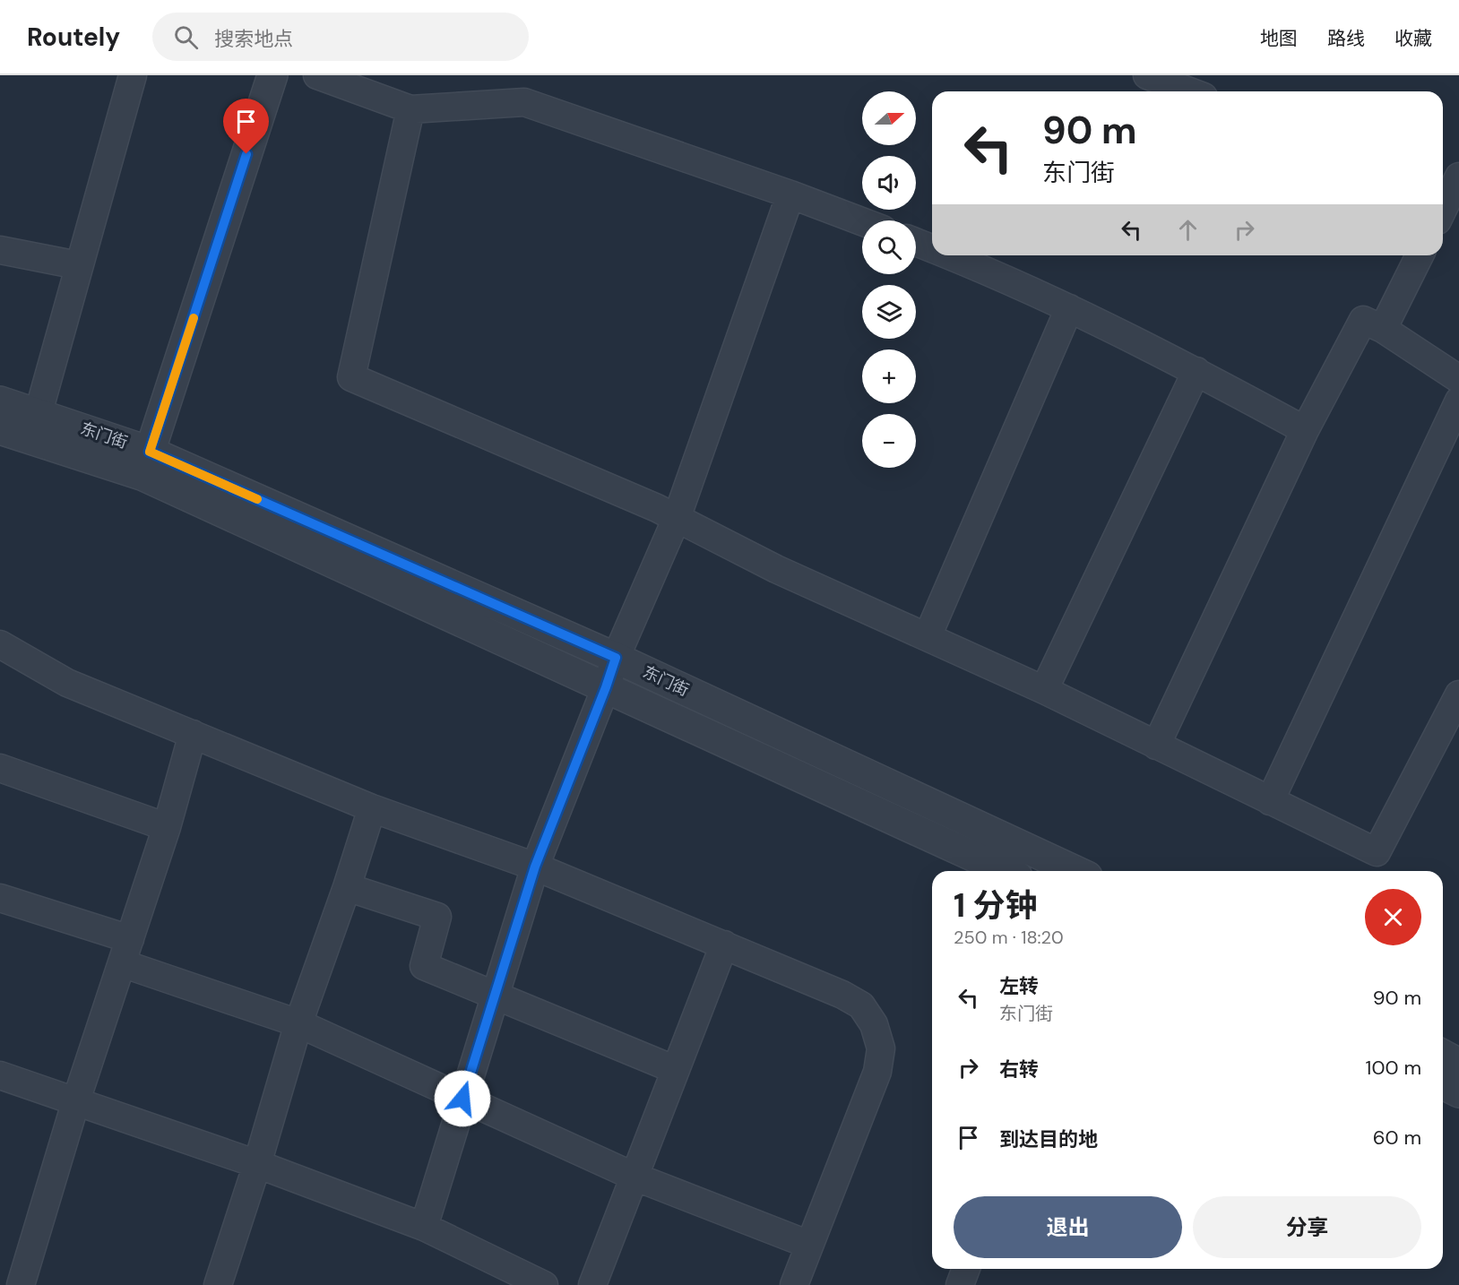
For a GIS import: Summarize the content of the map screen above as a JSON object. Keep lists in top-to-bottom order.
{
  "streets": {
    "street": ["东门街"]
  },
  "north": "right",
  "page": {
    "header": "Routely",
    "search": "搜索地点",
    "nav": ["地图", "路线", "收藏"],
    "map_buttons": ["+", "−"],
    "turn": ["90 m", "东门街"],
    "heading": ["1 分钟", "250 m · 18:20"],
    "list": [
      {
        "name": "左转",
        "note": "东门街",
        "value": "90 m"
      },
      {
        "name": "右转",
        "value": "100 m"
      },
      {
        "name": "到达目的地",
        "value": "60 m"
      }
    ],
    "buttons": ["退出", "分享"]
  }
}
